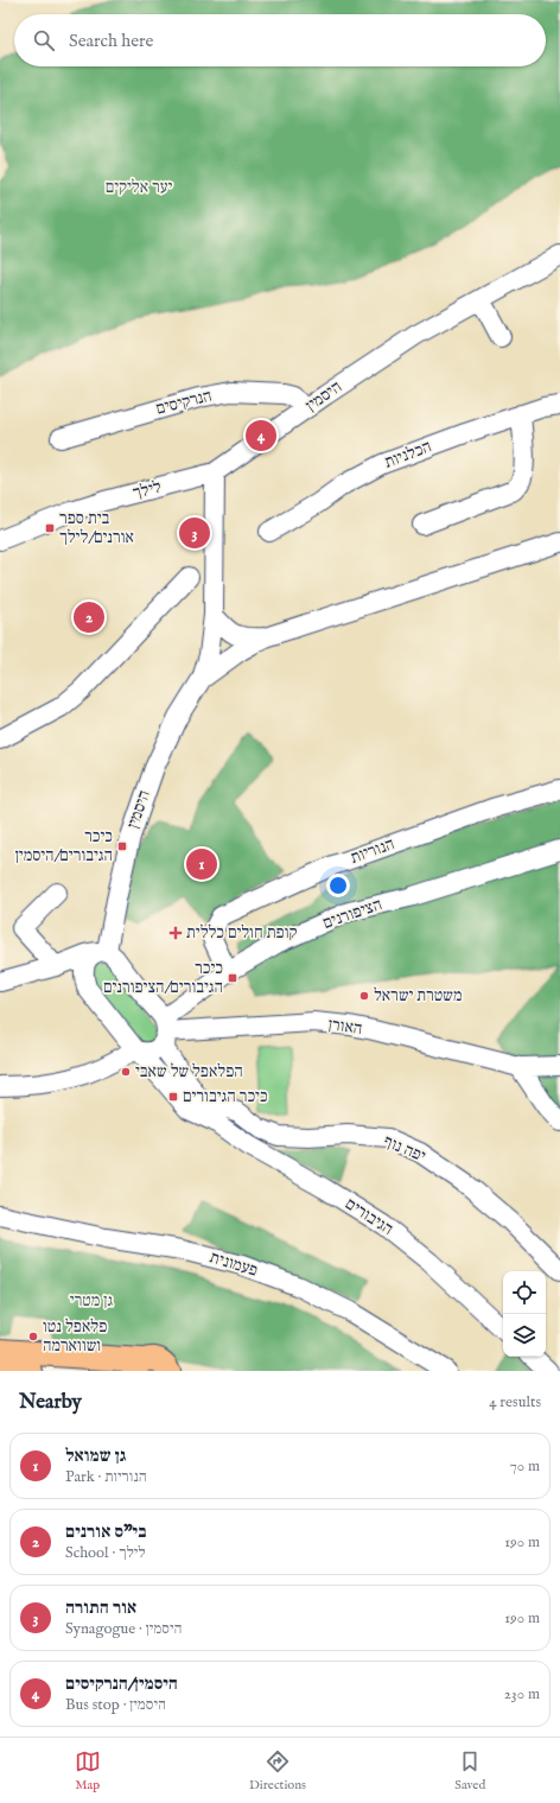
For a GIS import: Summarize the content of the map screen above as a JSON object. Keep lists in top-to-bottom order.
{
  "streets": {
    "street": [
      "היסמין",
      "הנרקיסים",
      "הכלניות",
      "לילך",
      "הנוריות",
      "הציפורנים",
      "האורן",
      "יפה נוף",
      "הגיבורים",
      "פעמונית"
    ]
  },
  "crossings": [
    ["היסמין", "הנרקיסים"],
    ["היסמין", "לילך"],
    ["הנוריות", "הציפורנים"],
    ["הציפורנים", "האורן"],
    ["הציפורנים", "הגיבורים"],
    ["האורן", "הגיבורים"],
    ["יפה נוף", "הגיבורים"]
  ],
  "parks": ["יער אליקים", "גן מטרי"],
  "places": {
    "transit": [
      "בית ספר אורנים/לילך",
      "כיכר הגיבורים/היסמין",
      "כיכר הגיבורים/הציפורנים",
      "כיכר הגיבורים"
    ],
    "health": ["קופת חולים כללית"],
    "other": ["משטרת ישראל", "הפלאפל של שאבי", "פלאפל נטו ושווארמה"]
  },
  "page": {
    "search": "Search here",
    "pins": [
      "4",
      "3",
      "2",
      "1"
    ],
    "heading": ["Nearby", "4 results"],
    "list": [
      {
        "mark": "1",
        "name": "גן שמואל",
        "note": "Park · הנוריות",
        "value": "70 m"
      },
      {
        "mark": "2",
        "name": "בי\"ס אורנים",
        "note": "School · לילך",
        "value": "190 m"
      },
      {
        "mark": "3",
        "name": "אור התורה",
        "note": "Synagogue · היסמין",
        "value": "190 m"
      },
      {
        "mark": "4",
        "name": "היסמין/הנרקיסים",
        "note": "Bus stop · היסמין",
        "value": "230 m"
      }
    ],
    "nav": ["Map", "Directions", "Saved"]
  }
}
